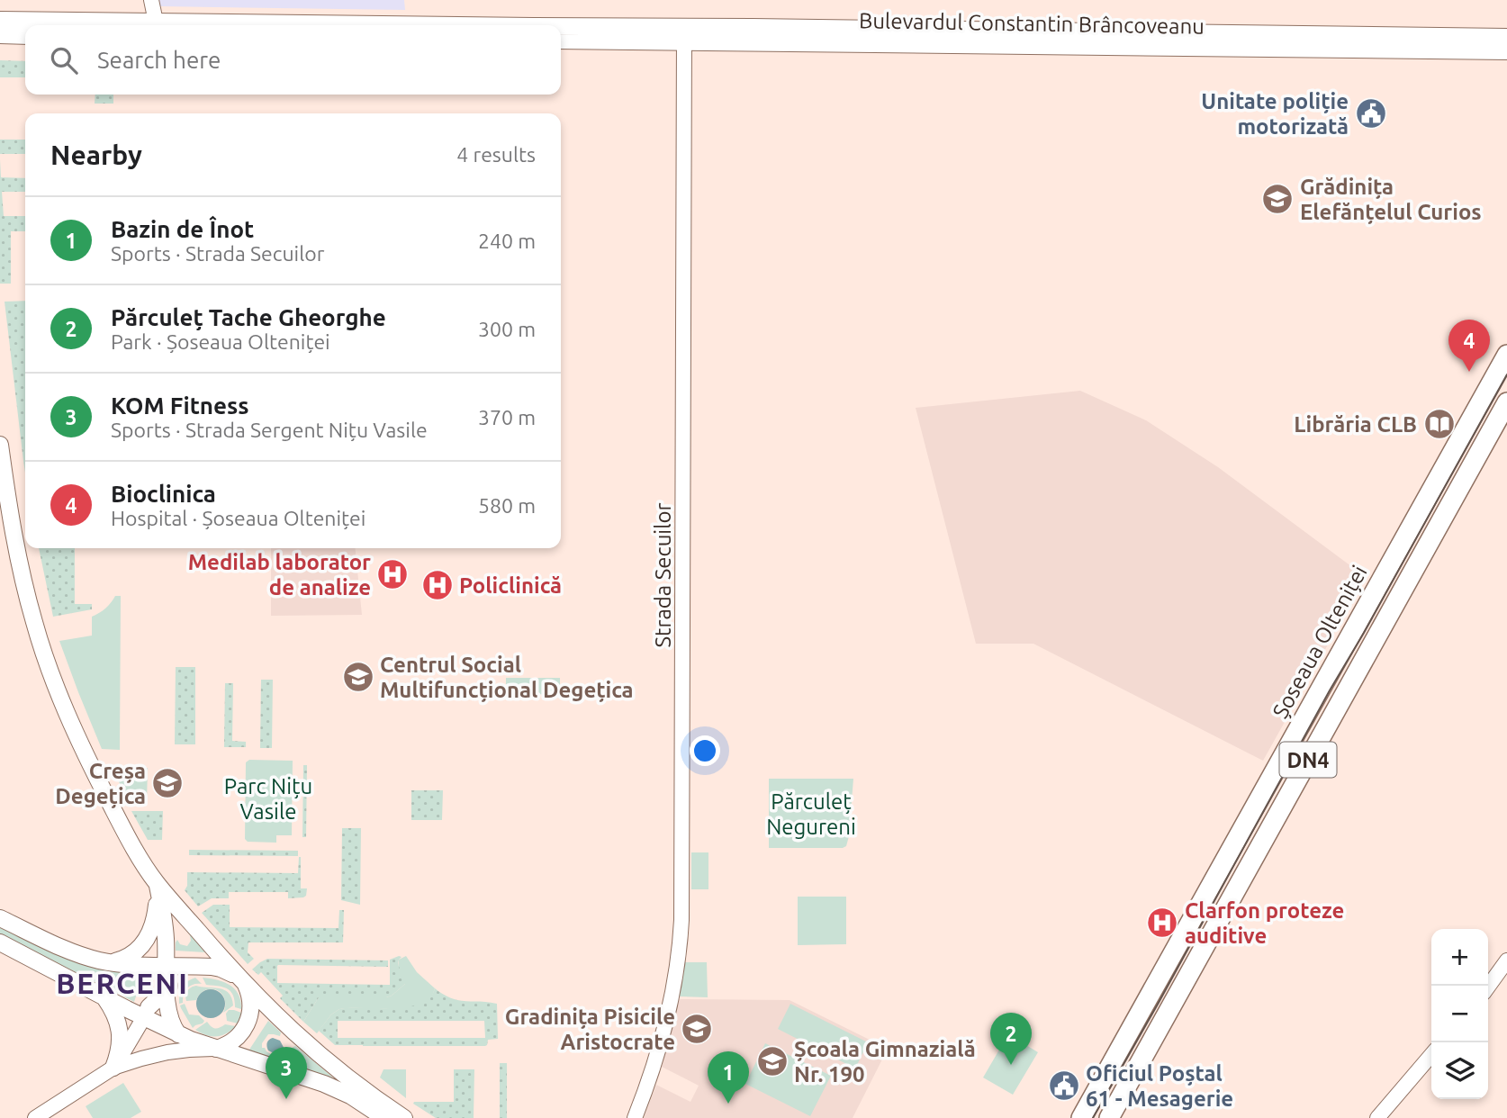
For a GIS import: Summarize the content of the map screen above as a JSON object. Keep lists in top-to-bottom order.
{
  "streets": {
    "main road": ["Bulevardul Constantin Brâncoveanu", "Șoseaua Olteniței", "DN4"],
    "street": ["Strada Secuilor"]
  },
  "crossings": [
    ["Bulevardul Constantin Brâncoveanu", "Strada Secuilor"]
  ],
  "districts": ["BERCENI"],
  "parks": ["Parc Nițu Vasile", "Părculeț Negureni"],
  "places": {
    "public building": ["Unitate poliție motorizată", "Oficiul Poștal 61 - Mesagerie"],
    "school or university": [
      "Grădinița Elefănțelul Curios",
      "Centrul Social Multifuncțional Degețica",
      "Creșa Degețica",
      "Gradinița Pisicile Aristocrate",
      "Școala Gimnazială Nr. 190"
    ],
    "library": ["Librăria CLB"],
    "hospital": ["Medilab laborator de analize", "Policlinică", "Clarfon proteze auditive"]
  },
  "page": {
    "search": "Search here",
    "heading": ["Nearby", "4 results"],
    "list": [
      {
        "mark": "1",
        "name": "Bazin de Înot",
        "note": "Sports · Strada Secuilor",
        "value": "240 m"
      },
      {
        "mark": "2",
        "name": "Părculeț Tache Gheorghe",
        "note": "Park · Șoseaua Olteniței",
        "value": "300 m"
      },
      {
        "mark": "3",
        "name": "KOM Fitness",
        "note": "Sports · Strada Sergent Nițu Vasile",
        "value": "370 m"
      },
      {
        "mark": "4",
        "name": "Bioclinica",
        "note": "Hospital · Șoseaua Olteniței",
        "value": "580 m"
      }
    ],
    "pins": [
      "4",
      "2",
      "3",
      "1"
    ],
    "map_buttons": ["+", "−"]
  }
}
